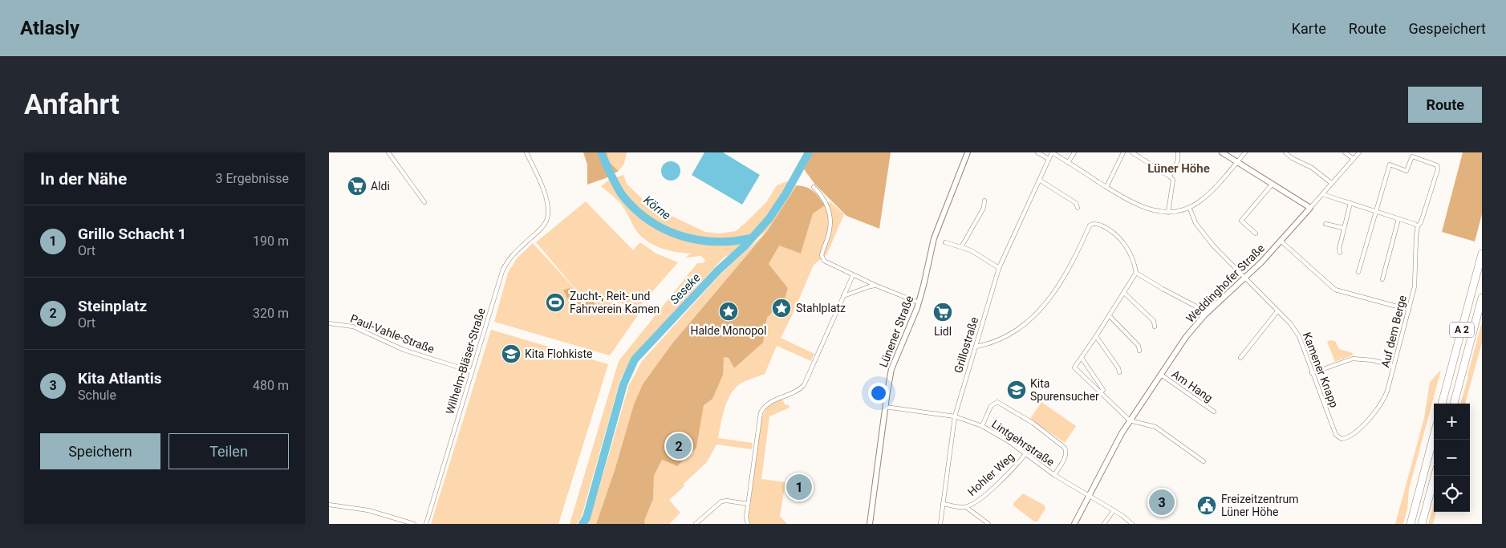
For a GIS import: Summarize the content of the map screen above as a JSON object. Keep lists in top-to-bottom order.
{
  "streets": {
    "highway": ["A 2"],
    "street": [
      "Weddinghofer Straße",
      "Lünener Straße",
      "Auf dem Berge",
      "Paul-Vahle-Straße",
      "Grillostraße",
      "Wilhelm-Bläser-Straße",
      "Kamener Knapp",
      "Am Hang",
      "Lintgehrstraße",
      "Hohler Weg"
    ]
  },
  "crossings": [
    ["Weddinghofer Straße", "Kamener Knapp"],
    ["Weddinghofer Straße", "Am Hang"],
    ["Weddinghofer Straße", "Lintgehrstraße"],
    ["Lünener Straße", "Lintgehrstraße"],
    ["Auf dem Berge", "Kamener Knapp"],
    ["Paul-Vahle-Straße", "Wilhelm-Bläser-Straße"],
    ["Grillostraße", "Lintgehrstraße"],
    ["Grillostraße", "Hohler Weg"],
    ["Lintgehrstraße", "Hohler Weg"]
  ],
  "districts": ["Lüner Höhe"],
  "water": ["Körne", "Seseke"],
  "places": {
    "supermarket": ["Aldi", "Lidl"],
    "sports": ["Zucht-, Reit- und Fahrverein Kamen"],
    "place": ["Stahlplatz", "Halde Monopol"],
    "school or university": ["Kita Flohkiste", "Kita Spurensucher"],
    "public building": ["Freizeitzentrum Lüner Höhe"]
  },
  "page": {
    "header": "Atlasly",
    "nav": ["Karte", "Route", "Gespeichert"],
    "buttons": [
      "Route",
      ["Speichern", "Teilen"]
    ],
    "title": "Anfahrt",
    "heading": ["In der Nähe", "3 Ergebnisse"],
    "list": [
      {
        "mark": "1",
        "name": "Grillo Schacht 1",
        "note": "Ort",
        "value": "190 m"
      },
      {
        "mark": "2",
        "name": "Steinplatz",
        "note": "Ort",
        "value": "320 m"
      },
      {
        "mark": "3",
        "name": "Kita Atlantis",
        "note": "Schule",
        "value": "480 m"
      }
    ],
    "map_buttons": ["+", "−"],
    "pins": ["2", "1", "3"]
  }
}
